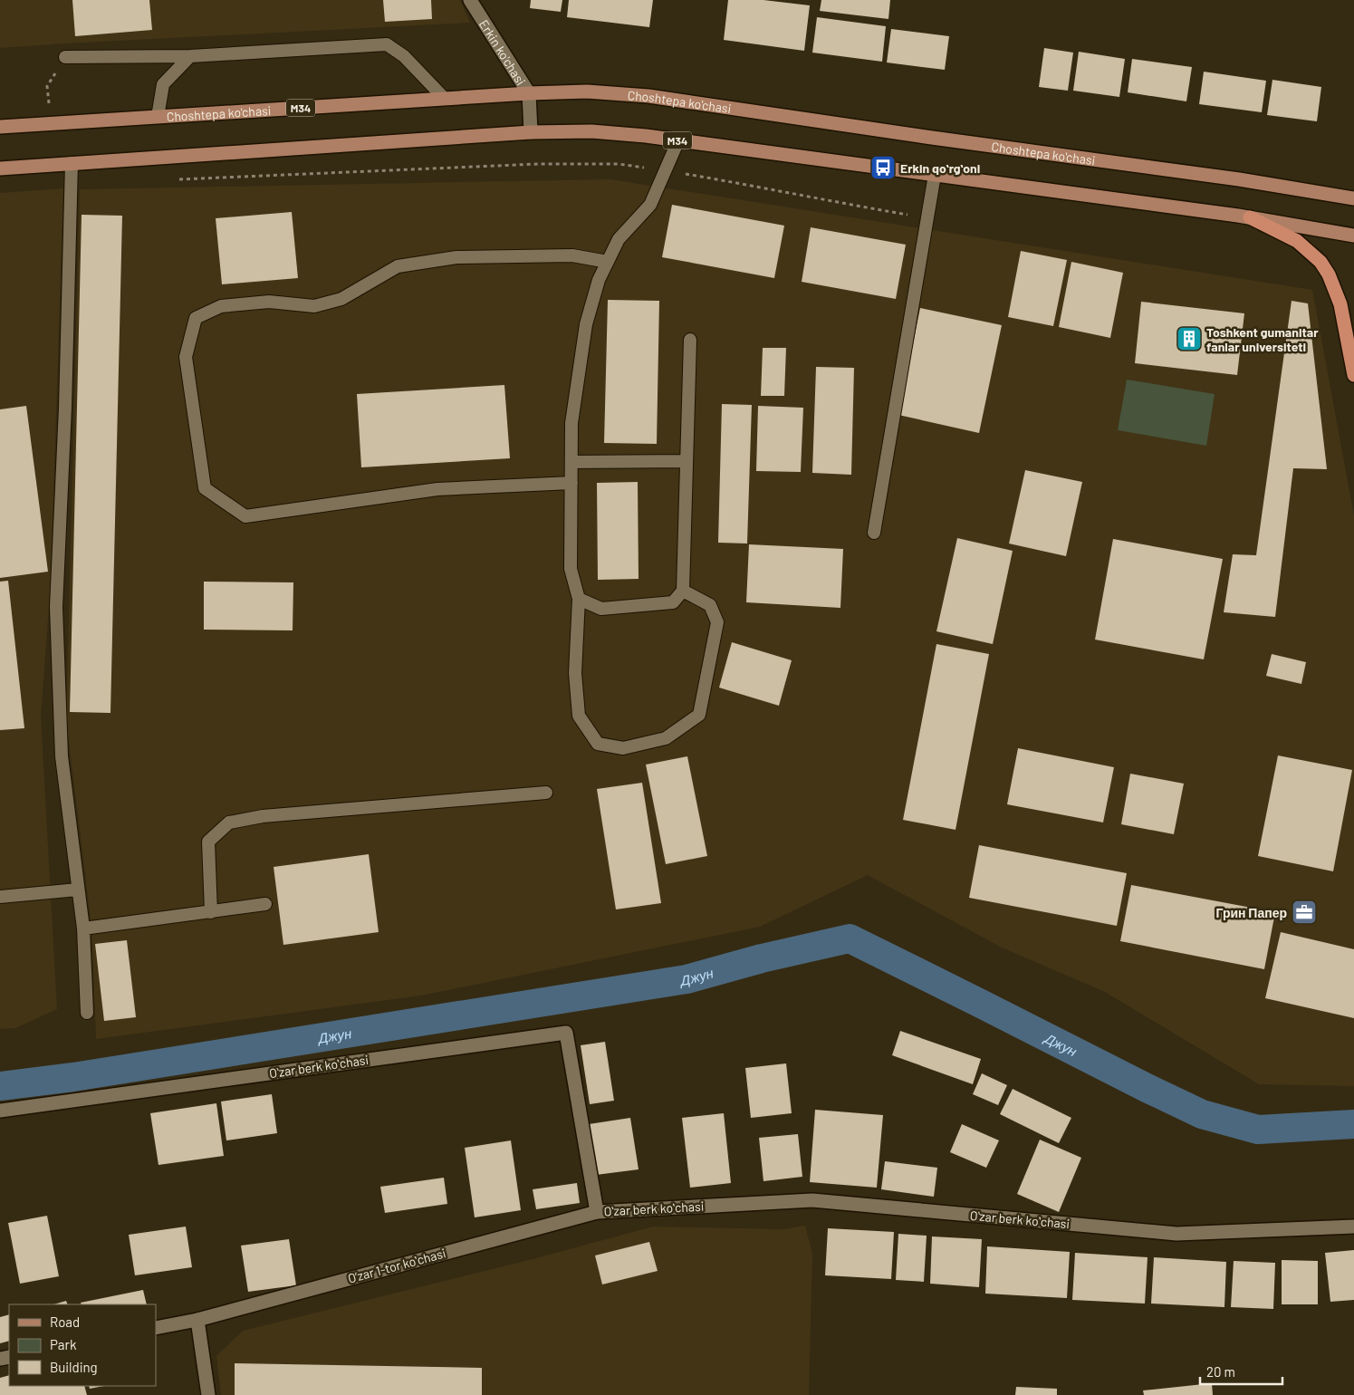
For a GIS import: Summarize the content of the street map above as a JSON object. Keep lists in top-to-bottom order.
{
  "streets": {
    "main road": ["Choshtepa ko'chasi", "M34"],
    "street": ["Erkin ko'chasi", "Oʻzar berk koʻchasi", "O‘zar 1-tor koʻchasi"]
  },
  "crossings": [
    ["Erkin ko'chasi", "Choshtepa ko'chasi"],
    ["Erkin ko'chasi", "M34"],
    ["Oʻzar berk koʻchasi", "O‘zar 1-tor koʻchasi"]
  ],
  "water": ["Джун"],
  "places": {
    "bus stop": ["Erkin qoʻrgʻoni"],
    "building": ["Toshkent gumanitar fanlar universiteti"],
    "office": ["Грин Папер"]
  },
  "legend": ["Road", "Park", "Building"],
  "scale_bar": "20 m"
}
